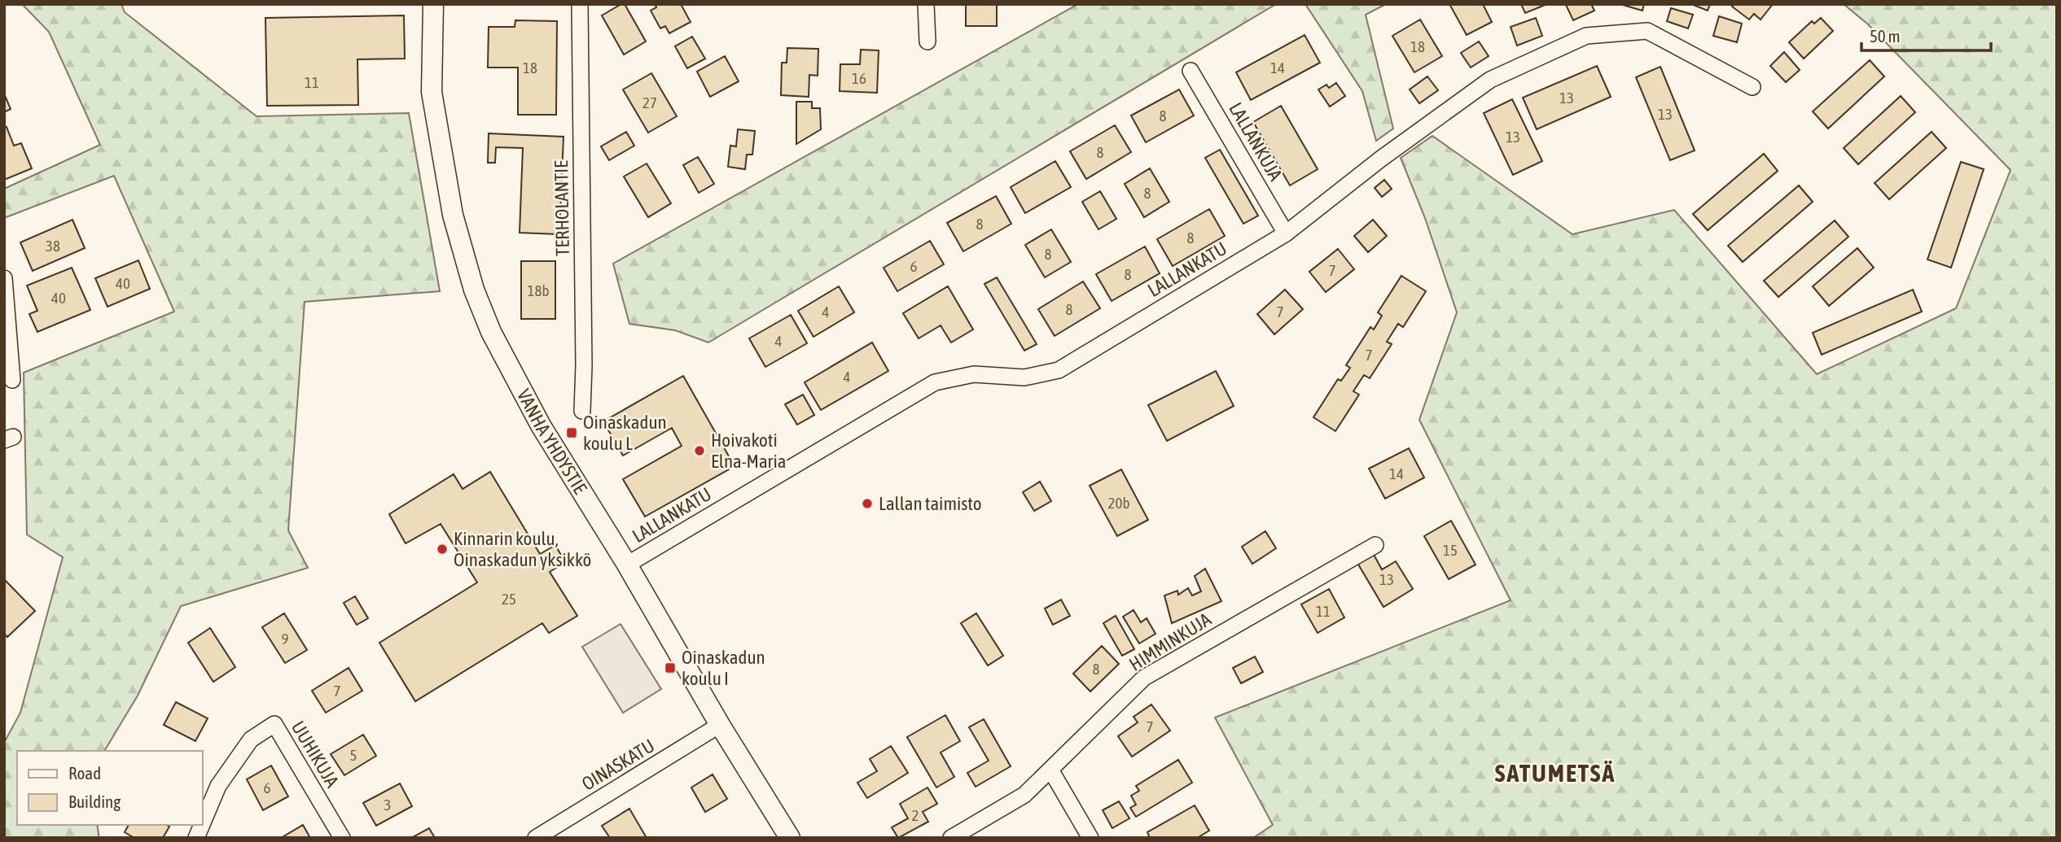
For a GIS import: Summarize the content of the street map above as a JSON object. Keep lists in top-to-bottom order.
{
  "streets": {
    "street": [
      "LALLANKUJA",
      "TERHOLANTIE",
      "LALLANKATU",
      "VANHA YHDYSTIE",
      "HIMMINKUJA",
      "UUHIKUJA",
      "OINASKATU"
    ]
  },
  "crossings": [
    ["LALLANKUJA", "LALLANKATU"],
    ["LALLANKATU", "VANHA YHDYSTIE"],
    ["VANHA YHDYSTIE", "OINASKATU"]
  ],
  "districts": ["SATUMETSÄ"],
  "places": {
    "transit": ["Oinaskadun koulu L", "Oinaskadun koulu I"],
    "other": ["Hoivakoti Elna-Maria", "Lallan taimisto", "Kinnarin koulu, Oinaskadun yksikkö"]
  },
  "house_numbers": [
    "18",
    "18",
    "14",
    "16",
    "11",
    "13",
    "27",
    "13",
    "8",
    "13",
    "8",
    "8",
    "8",
    "8",
    "38",
    "8",
    "6",
    "7",
    "8",
    "40",
    "18b",
    "40",
    "8",
    "4",
    "7",
    "4",
    "7",
    "4",
    "14",
    "20b",
    "15",
    "13",
    "25",
    "11",
    "9",
    "8",
    "7",
    "7",
    "5",
    "6",
    "3",
    "2"
  ],
  "legend": ["Road", "Building"],
  "scale_bar": "50 m"
}
